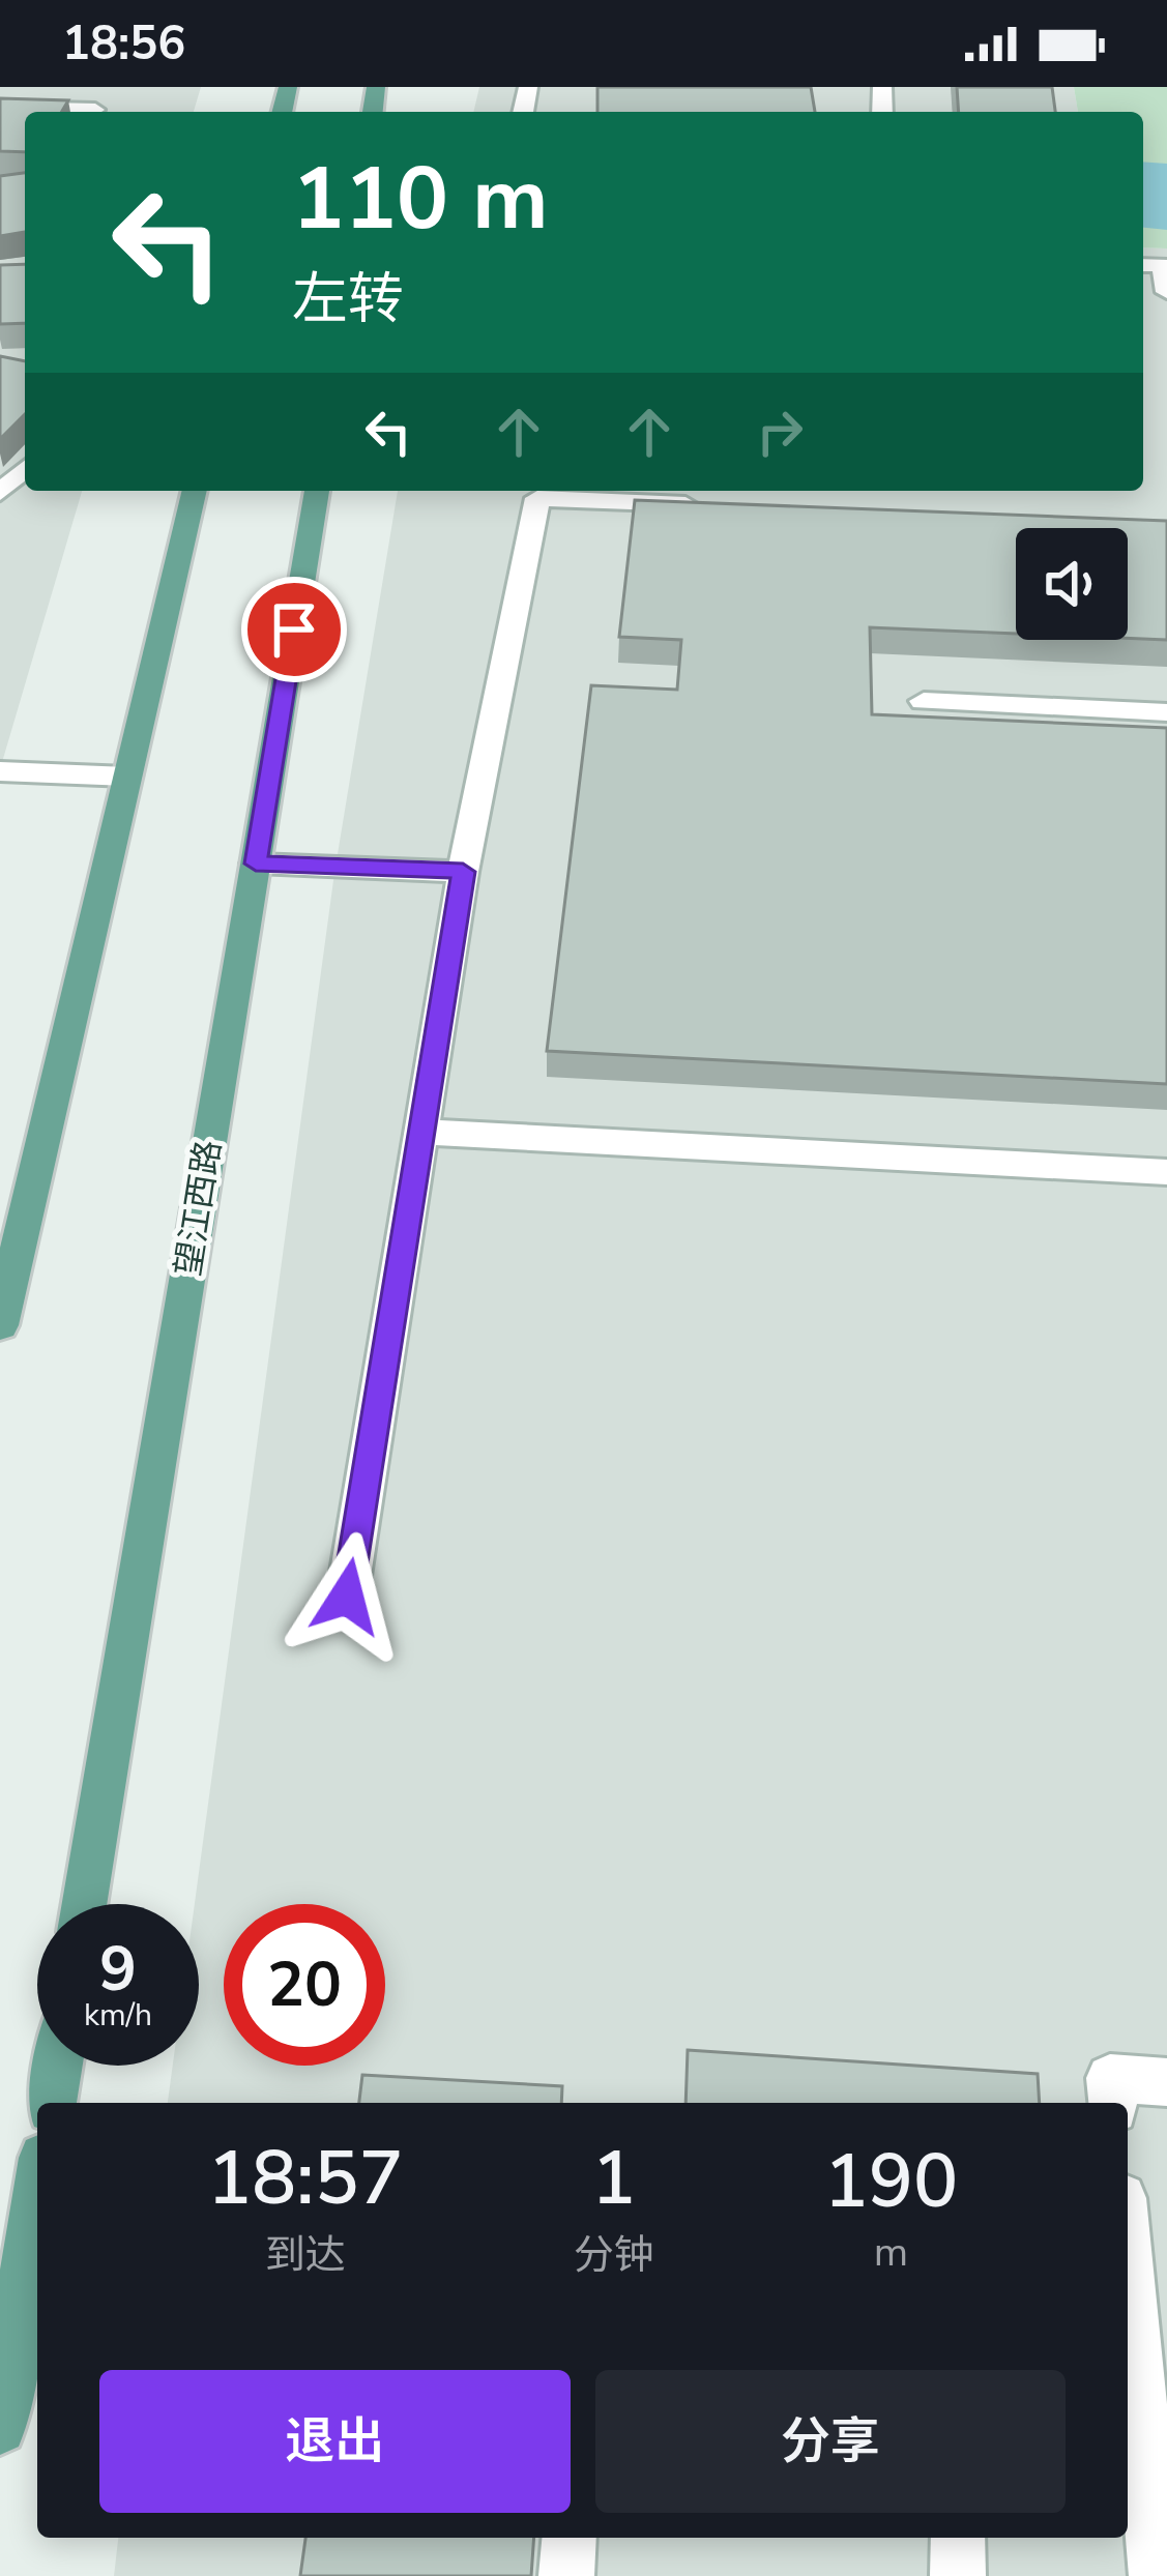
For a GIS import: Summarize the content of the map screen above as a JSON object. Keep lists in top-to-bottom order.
{
  "streets": {
    "main road": ["望江西路"]
  },
  "page": {
    "status": "18:56",
    "turn": ["110 m", "左转"],
    "speed": "9 km/h",
    "limit": "20",
    "eta": [
      "18:57",
      "到达",
      "1",
      "分钟",
      "190",
      "m"
    ],
    "buttons": ["退出", "分享"]
  }
}
